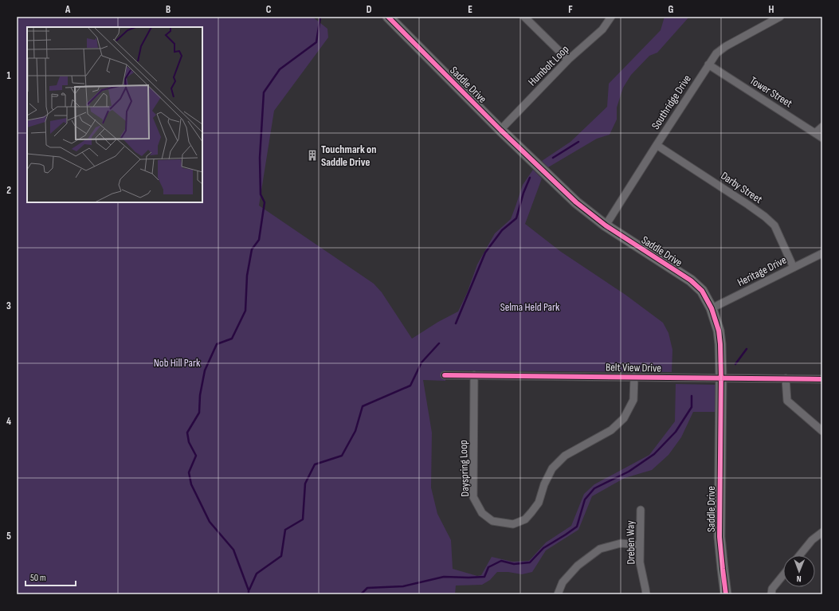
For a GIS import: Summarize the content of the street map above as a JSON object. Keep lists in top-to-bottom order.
{
  "streets": {
    "street": [
      "Humbolt Loop",
      "Saddle Drive",
      "Tower Street",
      "Southridge Drive",
      "Darby Street",
      "Heritage Drive",
      "Belt View Drive",
      "Dayspring Loop",
      "Dreben Way"
    ]
  },
  "crossings": [
    ["Humbolt Loop", "Saddle Drive"],
    ["Saddle Drive", "Southridge Drive"],
    ["Saddle Drive", "Heritage Drive"],
    ["Saddle Drive", "Belt View Drive"],
    ["Tower Street", "Southridge Drive"],
    ["Southridge Drive", "Darby Street"],
    ["Darby Street", "Heritage Drive"],
    ["Belt View Drive", "Dayspring Loop"]
  ],
  "parks": ["Selma Held Park", "Nob Hill Park"],
  "places": {
    "building": ["Touchmark on Saddle Drive"]
  },
  "scale_bar": "50 m",
  "north": "bottom",
  "grid": {
    "columns": [
      "A",
      "B",
      "C",
      "D",
      "E",
      "F",
      "G",
      "H"
    ],
    "rows": [
      "1",
      "2",
      "3",
      "4",
      "5"
    ]
  }
}
